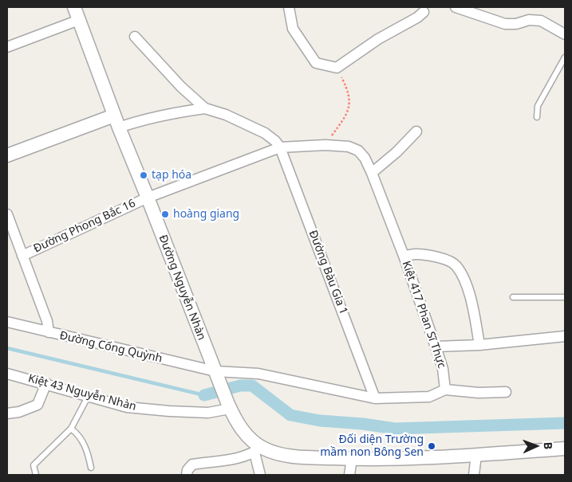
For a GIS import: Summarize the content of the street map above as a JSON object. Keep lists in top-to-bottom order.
{
  "streets": {
    "street": [
      "Đường Phong Bắc 16",
      "Đường Bàu Gia 1",
      "Đường Nguyễn Nhàn",
      "Kiệt 417 Phan Sĩ Thực",
      "Đường Cống Quỳnh",
      "Kiệt 43 Nguyễn Nhàn"
    ]
  },
  "crossings": [
    ["Đường Phong Bắc 16", "Đường Bàu Gia 1"],
    ["Đường Phong Bắc 16", "Đường Nguyễn Nhàn"],
    ["Đường Phong Bắc 16", "Kiệt 417 Phan Sĩ Thực"],
    ["Đường Bàu Gia 1", "Kiệt 417 Phan Sĩ Thực"],
    ["Đường Bàu Gia 1", "Đường Cống Quỳnh"],
    ["Đường Nguyễn Nhàn", "Đường Cống Quỳnh"],
    ["Đường Nguyễn Nhàn", "Kiệt 43 Nguyễn Nhàn"]
  ],
  "places": ["tạp hóa", "hoàng giang", "Đối diện Trường mầm non Bông Sen"],
  "north": "right"
}
